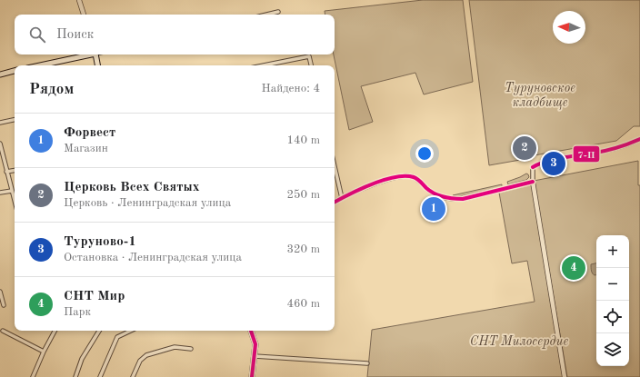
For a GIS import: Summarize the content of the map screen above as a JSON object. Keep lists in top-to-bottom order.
{
  "parks": ["Туруновское кладбище", "СНТ Милосердие"],
  "lines": ["transit line 7-П"],
  "north": "left",
  "page": {
    "search": "Поиск",
    "heading": ["Рядом", "Найдено: 4"],
    "list": [
      {
        "mark": "1",
        "name": "Форвест",
        "note": "Магазин",
        "value": "140 m"
      },
      {
        "mark": "2",
        "name": "Церковь Всех Святых",
        "note": "Церковь · Ленинградская улица",
        "value": "250 m"
      },
      {
        "mark": "3",
        "name": "Туруново-1",
        "note": "Остановка · Ленинградская улица",
        "value": "320 m"
      },
      {
        "mark": "4",
        "name": "СНТ Мир",
        "note": "Парк",
        "value": "460 m"
      }
    ],
    "pins": [
      "2",
      "3",
      "1",
      "4"
    ],
    "map_buttons": ["+", "−"]
  }
}
